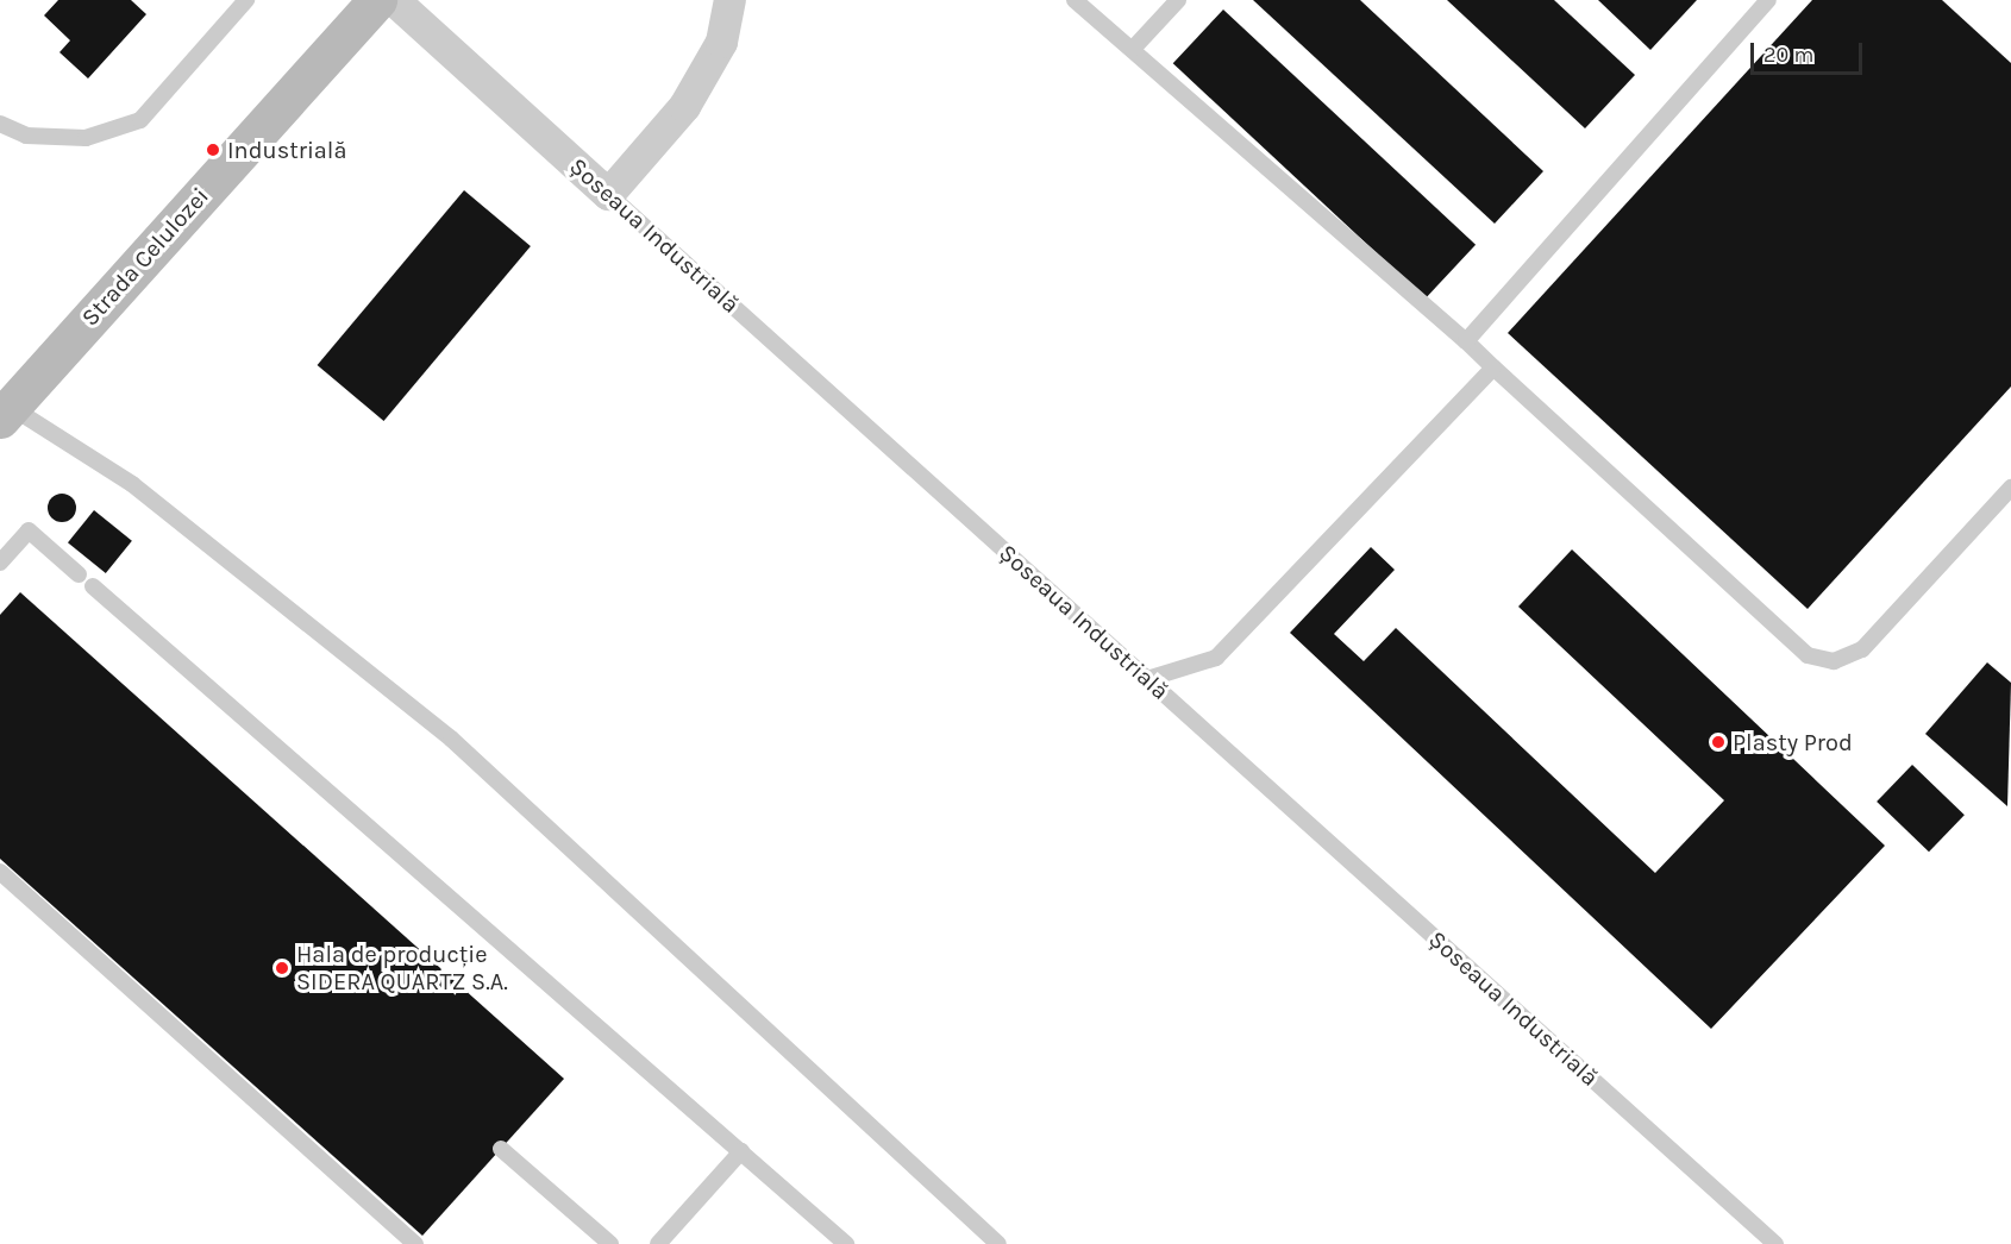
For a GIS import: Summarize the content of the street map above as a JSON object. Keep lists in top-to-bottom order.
{
  "streets": {
    "street": ["Șoseaua Industrială", "Strada Celulozei"]
  },
  "places": ["Industrială", "Plasty Prod", "Hala de producție SIDERA QUARTZ S.A."],
  "scale_bar": "20 m"
}
